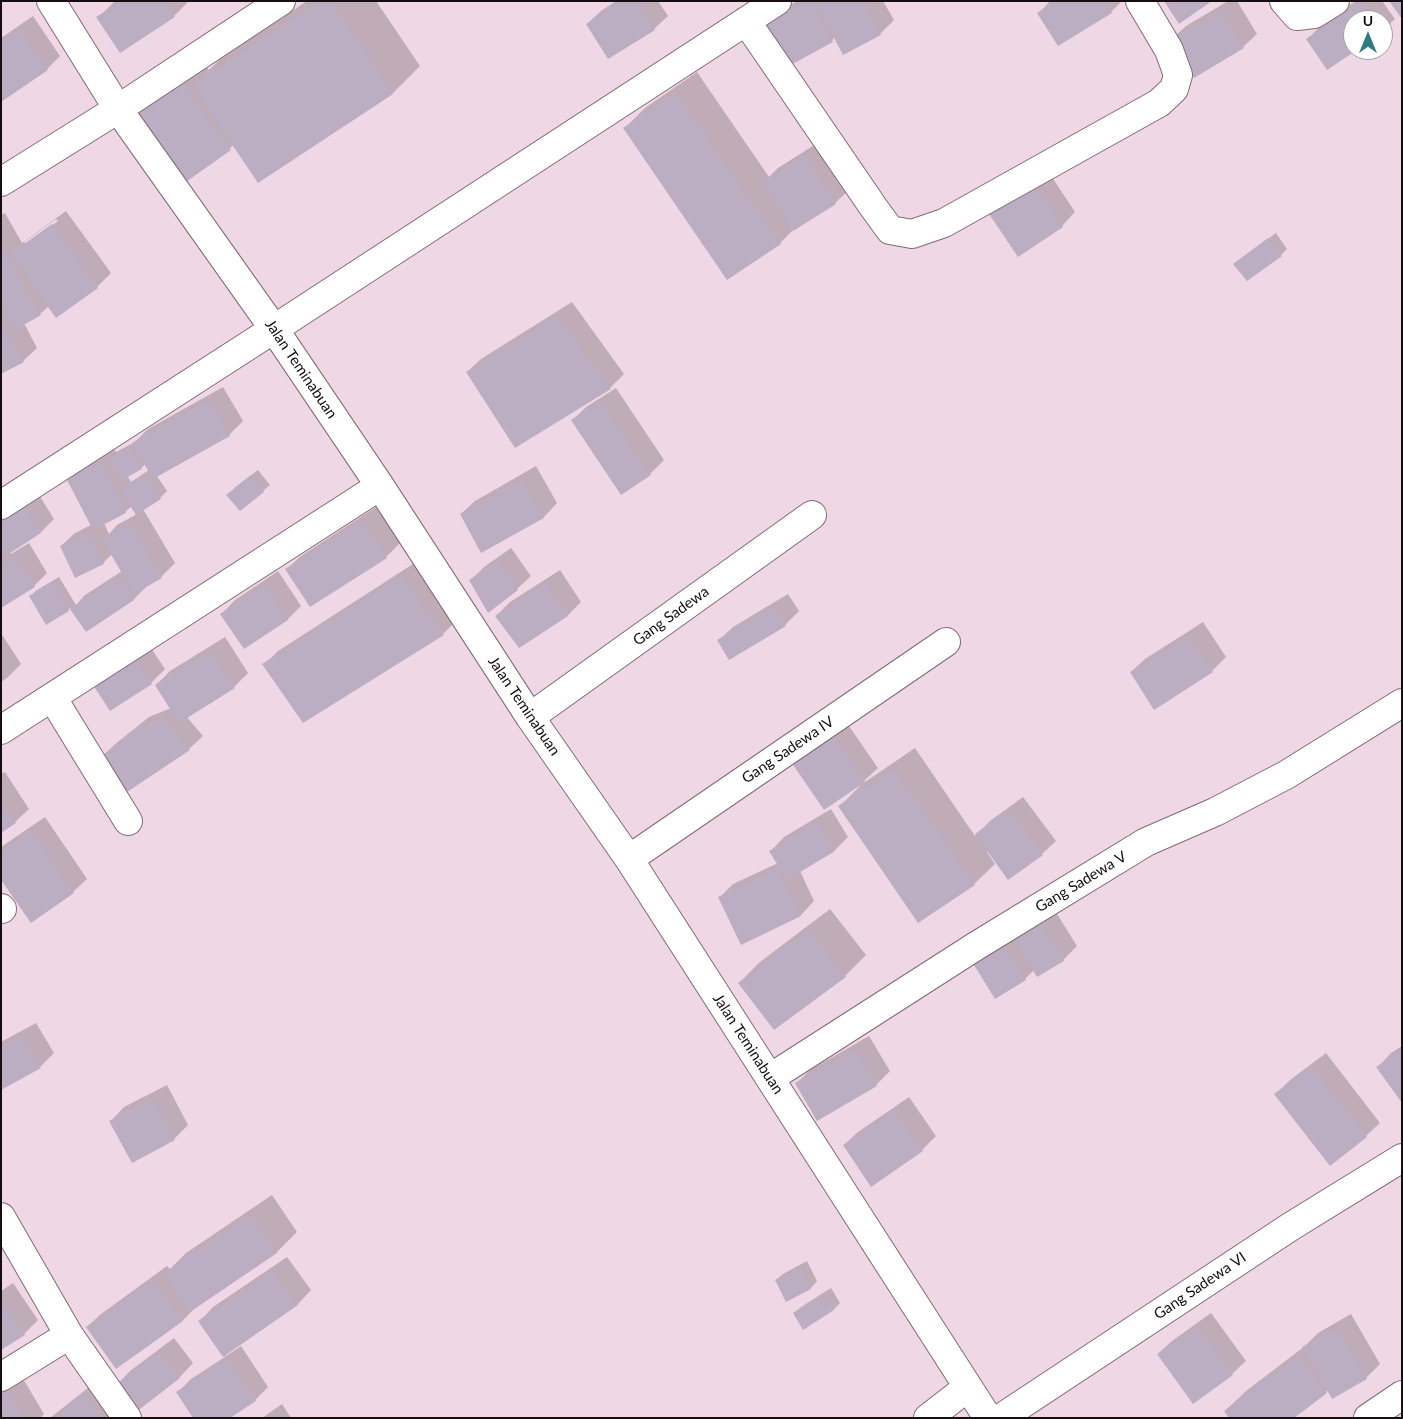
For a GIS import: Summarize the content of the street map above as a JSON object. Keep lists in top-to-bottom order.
{
  "streets": {
    "street": [
      "Jalan Teminabuan",
      "Gang Sadewa",
      "Gang Sadewa IV",
      "Gang Sadewa V",
      "Gang Sadewa VI"
    ]
  },
  "crossings": [
    ["Jalan Teminabuan", "Gang Sadewa"],
    ["Jalan Teminabuan", "Gang Sadewa IV"],
    ["Jalan Teminabuan", "Gang Sadewa V"]
  ],
  "north": "top"
}
